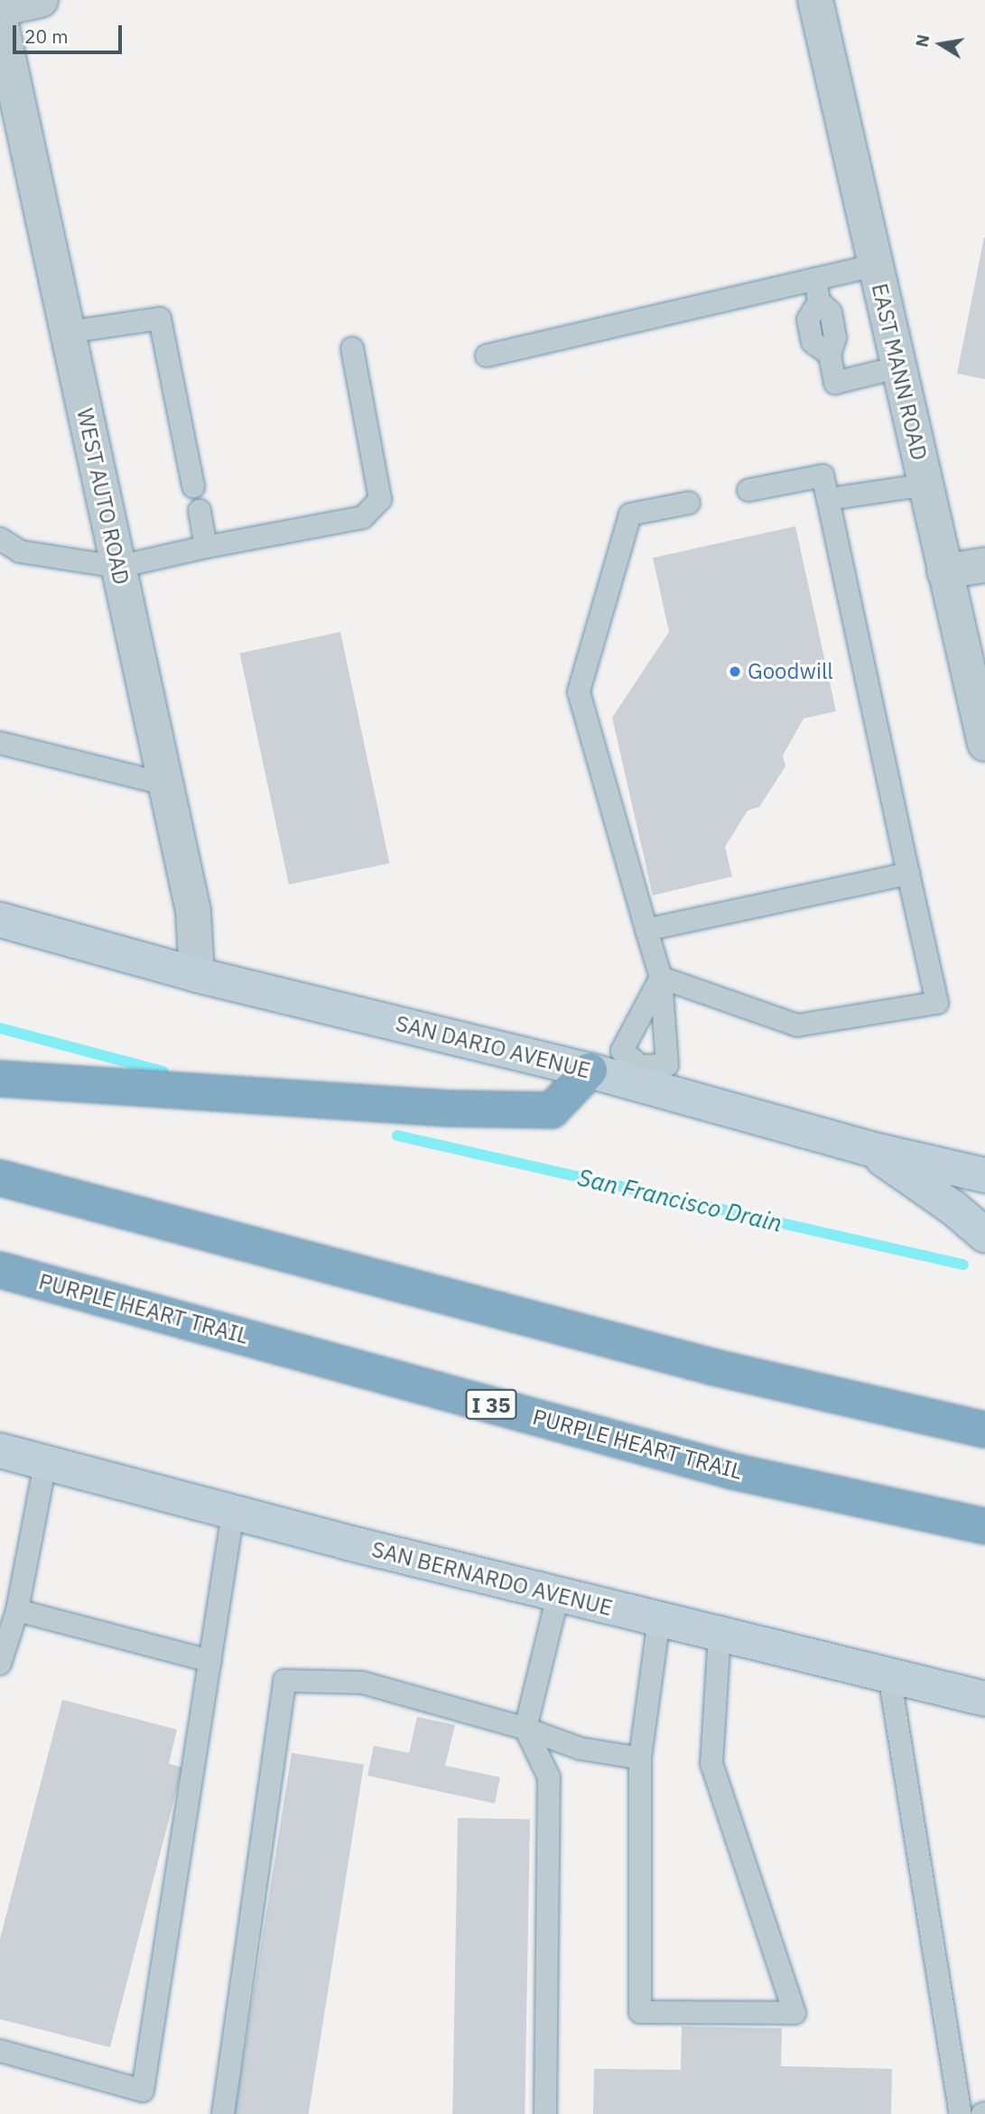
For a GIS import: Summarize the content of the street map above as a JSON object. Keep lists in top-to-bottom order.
{
  "streets": {
    "highway": ["PURPLE HEART TRAIL", "I 35"],
    "main road": ["SAN DARIO AVENUE", "SAN BERNARDO AVENUE"],
    "street": ["EAST MANN ROAD", "WEST AUTO ROAD"]
  },
  "crossings": [
    ["WEST AUTO ROAD", "SAN DARIO AVENUE"]
  ],
  "water": ["San Francisco Drain"],
  "places": ["Goodwill"],
  "scale_bar": "20 m",
  "north": "left"
}
